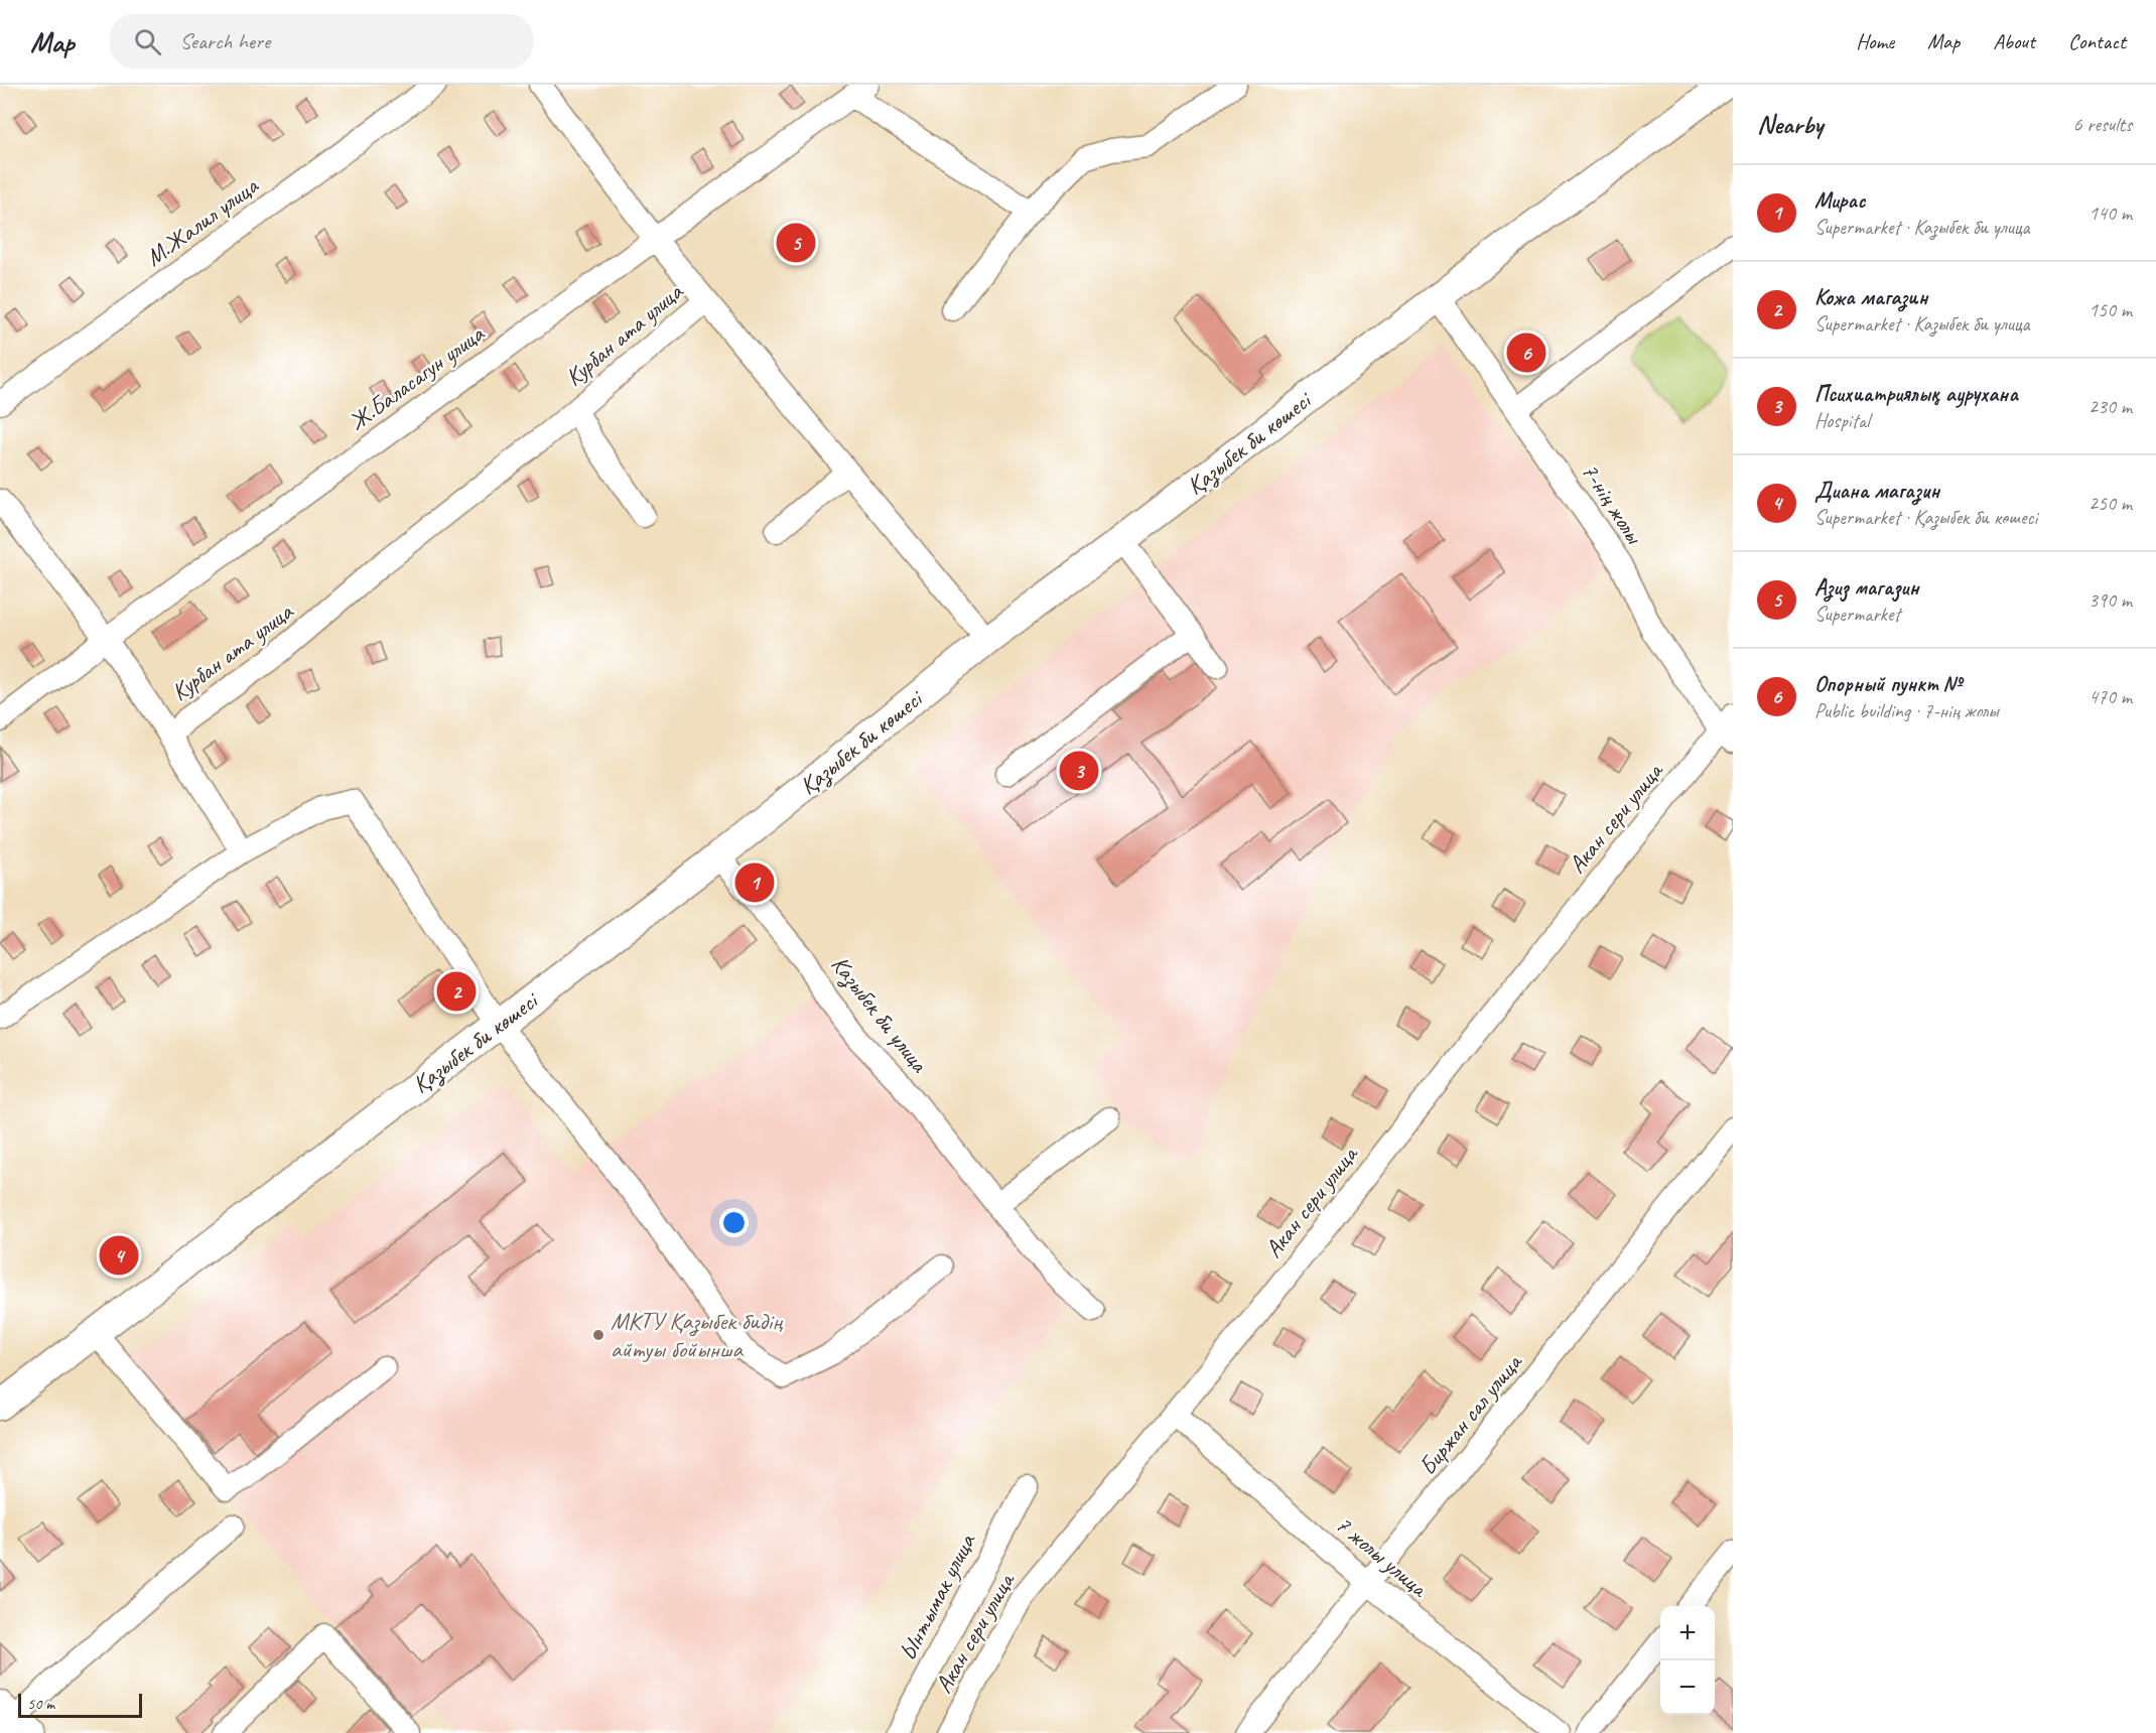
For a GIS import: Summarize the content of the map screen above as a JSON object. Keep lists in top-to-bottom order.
{
  "streets": {
    "main road": ["Қазыбек би көшесі"],
    "street": [
      "М.Жалил улица",
      "Курбан ата улица",
      "Ж.Баласагун улица",
      "7-нің жолы",
      "Акан сери улица",
      "Казыбек би улица",
      "Биржан сал улица",
      "7 жолы улица",
      "Ынтымак улица"
    ]
  },
  "crossings": [
    ["Қазыбек би көшесі", "7-нің жолы"],
    ["Қазыбек би көшесі", "Казыбек би улица"],
    ["7-нің жолы", "Акан сери улица"],
    ["Акан сери улица", "7 жолы улица"],
    ["Биржан сал улица", "7 жолы улица"]
  ],
  "places": ["МКТУ Қазыбек бидің айтуы бойынша"],
  "scale_bar": "50 m",
  "page": {
    "header": "Map",
    "search": "Search here",
    "nav": [
      "Home",
      "Map",
      "About",
      "Contact"
    ],
    "heading": ["Nearby", "6 results"],
    "list": [
      {
        "mark": "1",
        "name": "Мирас",
        "note": "Supermarket · Казыбек би улица",
        "value": "140 m"
      },
      {
        "mark": "2",
        "name": "Кожа магазин",
        "note": "Supermarket · Казыбек би улица",
        "value": "150 m"
      },
      {
        "mark": "3",
        "name": "Психиатриялық аурухана",
        "note": "Hospital",
        "value": "230 m"
      },
      {
        "mark": "4",
        "name": "Диана магазин",
        "note": "Supermarket · Қазыбек би көшесі",
        "value": "250 m"
      },
      {
        "mark": "5",
        "name": "Азиз магазин",
        "note": "Supermarket",
        "value": "390 m"
      },
      {
        "mark": "6",
        "name": "Опорный пункт №",
        "note": "Public building · 7-нің жолы",
        "value": "470 m"
      }
    ],
    "pins": [
      "5",
      "6",
      "3",
      "1",
      "2",
      "4"
    ],
    "map_buttons": ["+", "−"],
    "scale": "50 m"
  }
}
